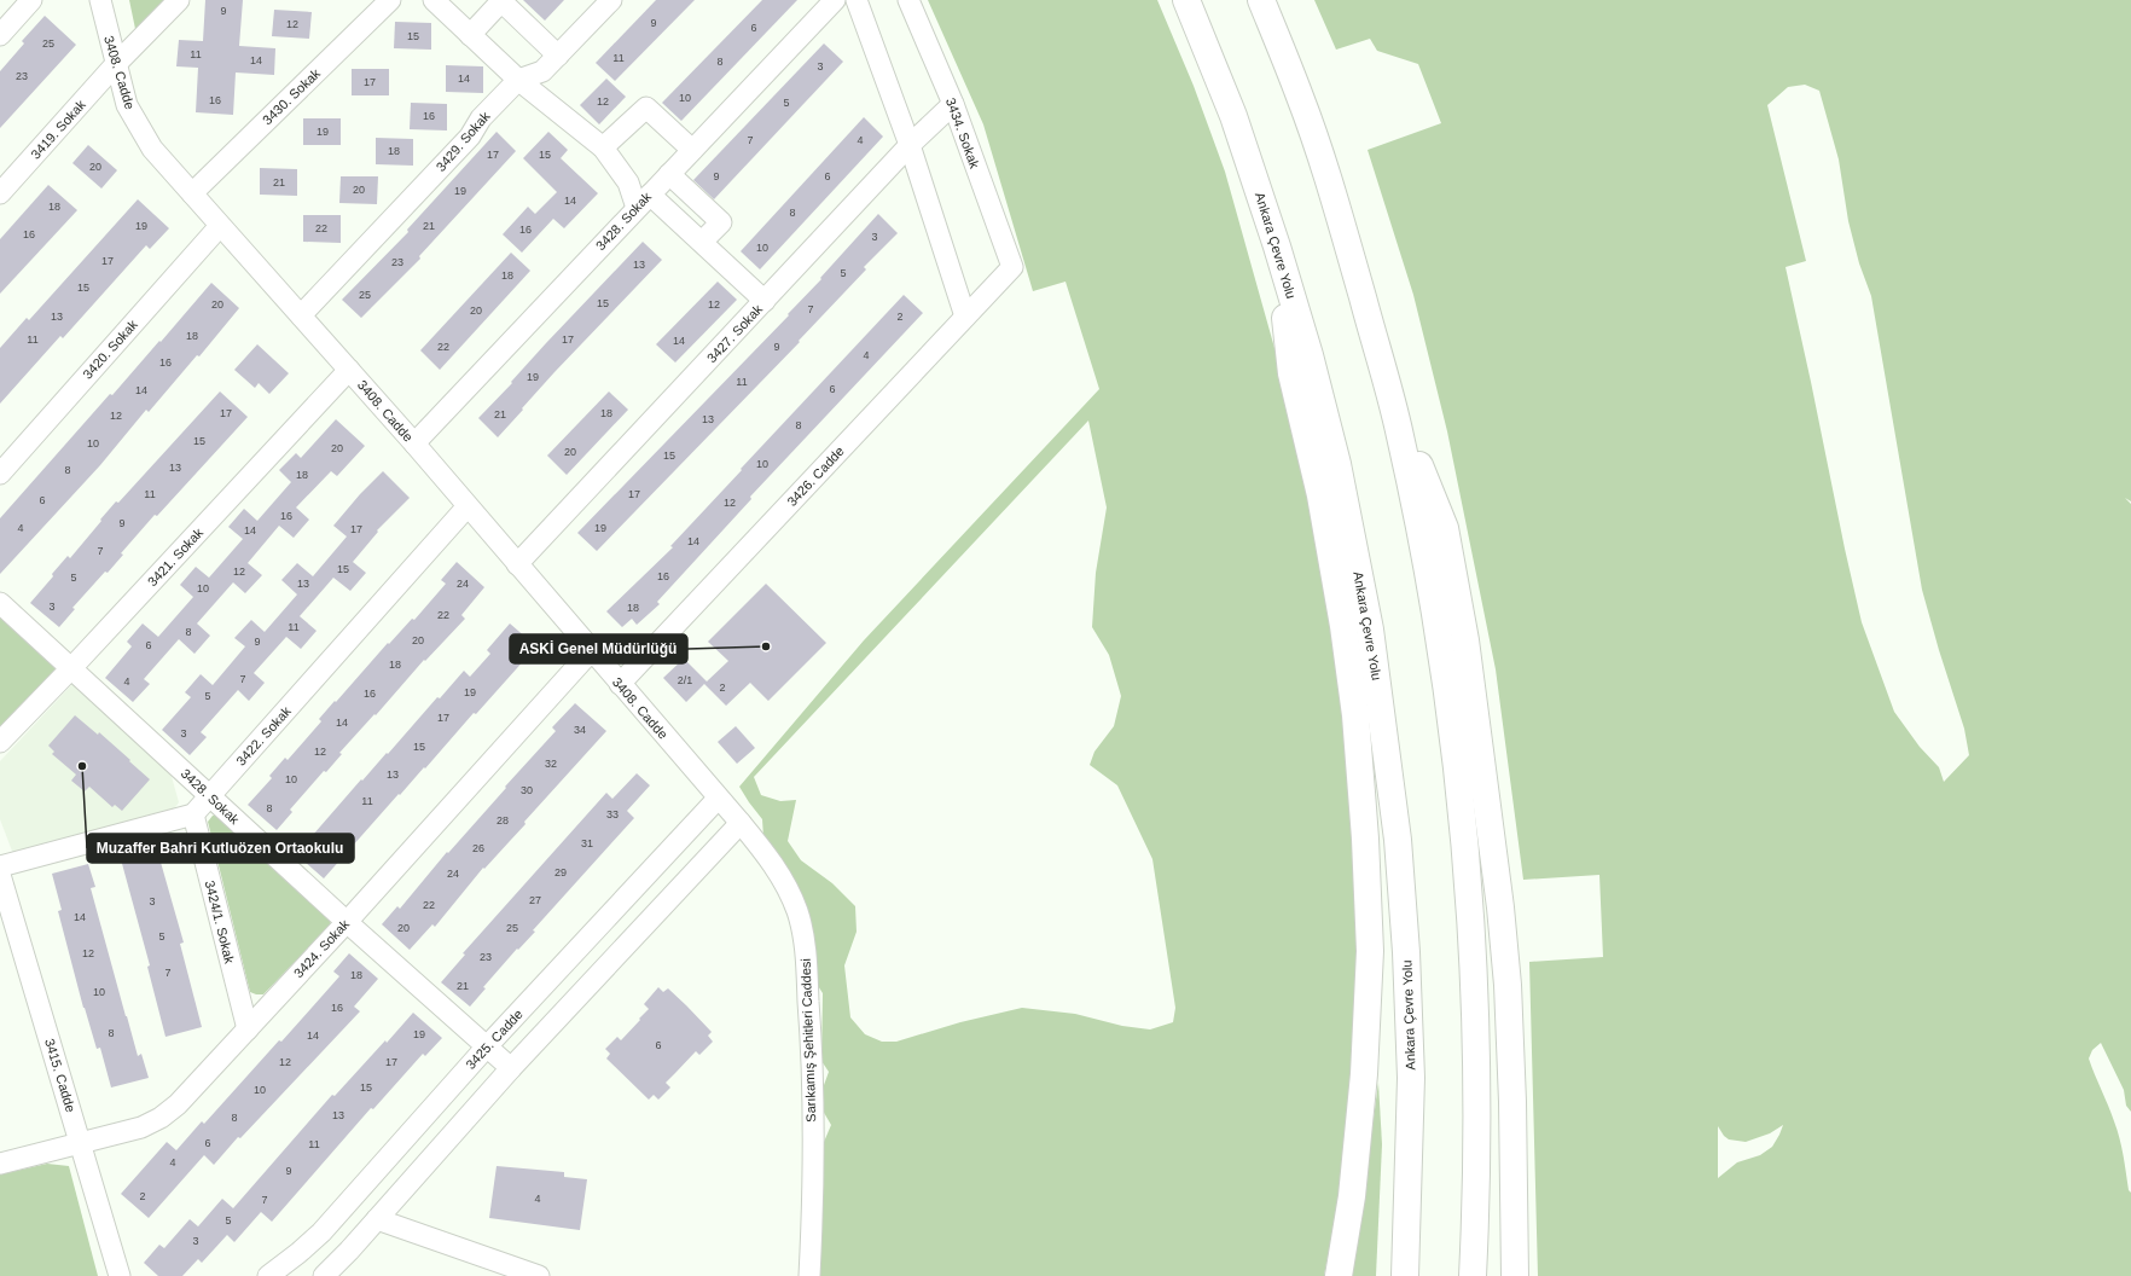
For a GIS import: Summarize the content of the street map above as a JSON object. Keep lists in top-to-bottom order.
{
  "streets": {
    "highway": ["Ankara Çevre Yolu"],
    "street": [
      "3408. Cadde",
      "3430. Sokak",
      "3419. Sokak",
      "3434. Sokak",
      "3429. Sokak",
      "3428. Sokak",
      "3427. Sokak",
      "3420. Sokak",
      "3426. Cadde",
      "3421. Sokak",
      "3422. Sokak",
      "3424/1. Sokak",
      "3424. Sokak",
      "3425. Cadde",
      "Sarıkamış Şehitleri Caddesi",
      "3415. Cadde"
    ]
  },
  "crossings": [
    ["3408. Cadde", "3430. Sokak"],
    ["3408. Cadde", "3419. Sokak"],
    ["3408. Cadde", "3429. Sokak"],
    ["3408. Cadde", "3428. Sokak"],
    ["3408. Cadde", "3427. Sokak"],
    ["3408. Cadde", "3420. Sokak"],
    ["3408. Cadde", "3426. Cadde"],
    ["3408. Cadde", "3421. Sokak"],
    ["3408. Cadde", "3422. Sokak"],
    ["3408. Cadde", "3424. Sokak"],
    ["3408. Cadde", "3425. Cadde"],
    ["3408. Cadde", "Sarıkamış Şehitleri Caddesi"],
    ["3434. Sokak", "3427. Sokak"],
    ["3434. Sokak", "3426. Cadde"],
    ["3428. Sokak", "3421. Sokak"],
    ["3428. Sokak", "3422. Sokak"],
    ["3428. Sokak", "3424. Sokak"],
    ["3428. Sokak", "3425. Cadde"],
    ["3422. Sokak", "3424/1. Sokak"],
    ["3424/1. Sokak", "3424. Sokak"],
    ["3424. Sokak", "3415. Cadde"]
  ],
  "places": ["ASKİ Genel Müdürlüğü", "Muzaffer Bahri Kutluözen Ortaokulu"],
  "house_numbers": [
    "9",
    "9",
    "12",
    "6",
    "15",
    "25",
    "11",
    "11",
    "14",
    "8",
    "3",
    "23",
    "14",
    "17",
    "10",
    "16",
    "12",
    "5",
    "16",
    "19",
    "7",
    "4",
    "18",
    "17",
    "15",
    "20",
    "9",
    "6",
    "21",
    "20",
    "19",
    "14",
    "18",
    "8",
    "19",
    "21",
    "22",
    "16",
    "16",
    "3",
    "10",
    "17",
    "23",
    "13",
    "5",
    "18",
    "15",
    "25",
    "15",
    "20",
    "12",
    "7",
    "20",
    "13",
    "2",
    "18",
    "11",
    "17",
    "14",
    "22",
    "9",
    "4",
    "16",
    "19",
    "11",
    "6",
    "14",
    "17",
    "18",
    "21",
    "12",
    "13",
    "8",
    "15",
    "10",
    "20",
    "20",
    "15",
    "10",
    "13",
    "8",
    "18",
    "11",
    "17",
    "6",
    "12",
    "16",
    "9",
    "4",
    "19",
    "17",
    "14",
    "14",
    "7",
    "15",
    "12",
    "16",
    "5",
    "13",
    "24",
    "10",
    "3",
    "18",
    "22",
    "11",
    "8",
    "20",
    "9",
    "6",
    "18",
    "7",
    "2/1",
    "4",
    "2",
    "19",
    "16",
    "5",
    "17",
    "14",
    "34",
    "3",
    "15",
    "12",
    "32",
    "13",
    "10",
    "30",
    "11",
    "8",
    "33",
    "28",
    "31",
    "26",
    "29",
    "24",
    "27",
    "3",
    "22",
    "14",
    "20",
    "25",
    "5",
    "12",
    "23",
    "7",
    "18",
    "21",
    "10",
    "16",
    "8",
    "19",
    "14",
    "6",
    "12",
    "17",
    "15",
    "10",
    "13",
    "8",
    "6",
    "11",
    "4",
    "9",
    "2",
    "4",
    "7",
    "5",
    "3"
  ]
}
